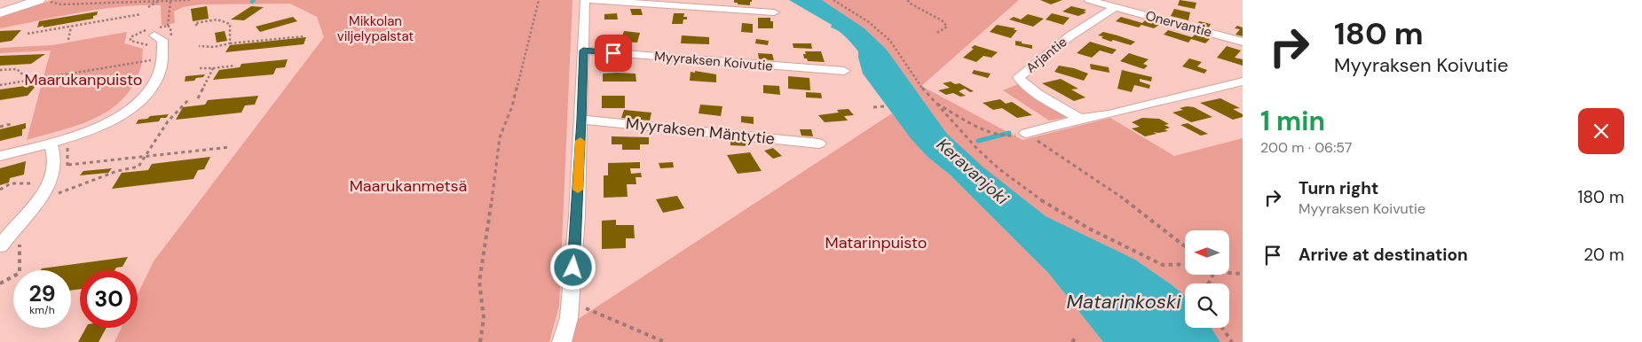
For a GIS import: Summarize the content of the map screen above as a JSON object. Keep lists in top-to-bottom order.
{
  "streets": {
    "street": [
      "Onervantie",
      "Arjantie",
      "Myyraksen Koivutie",
      "Myyraksen Mäntytie"
    ]
  },
  "crossings": [
    ["Onervantie", "Arjantie"]
  ],
  "water": ["Keravanjoki", "Matarinkoski"],
  "parks": [
    "Mikkolan viljelypalstat",
    "Maarukanpuisto",
    "Maarukanmetsä",
    "Matarinpuisto"
  ],
  "north": "left",
  "page": {
    "turn": ["180 m", "Myyraksen Koivutie"],
    "heading": ["1 min", "200 m · 06:57"],
    "list": [
      {
        "name": "Turn right",
        "note": "Myyraksen Koivutie",
        "value": "180 m"
      },
      {
        "name": "Arrive at destination",
        "value": "20 m"
      }
    ],
    "speed": "29 km/h",
    "limit": "30"
  }
}
